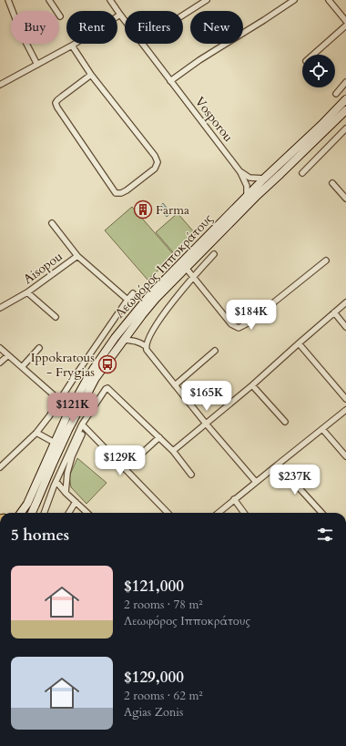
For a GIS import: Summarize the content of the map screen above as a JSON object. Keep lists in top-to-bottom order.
{
  "streets": {
    "main road": ["Λεωφόρος Ιπποκράτους"],
    "street": ["Vosporou", "Aisopou"]
  },
  "crossings": [
    ["Vosporou", "Λεωφόρος Ιπποκράτους"]
  ],
  "places": {
    "building": ["Farma"],
    "bus stop": ["Ippokratous - Frygias"]
  },
  "page": {
    "chip": [
      "Buy",
      "Rent",
      "Filters",
      "New"
    ],
    "price": [
      "$184K",
      "$165K",
      "$121K",
      "$129K",
      "$237K"
    ],
    "heading": "5 homes",
    "list": [
      {
        "name": "$121,000",
        "note": "2 rooms · 78 m² · Λεωφόρος Ιπποκράτους"
      },
      {
        "name": "$129,000",
        "note": "2 rooms · 62 m² · Agias Zonis"
      }
    ]
  }
}
